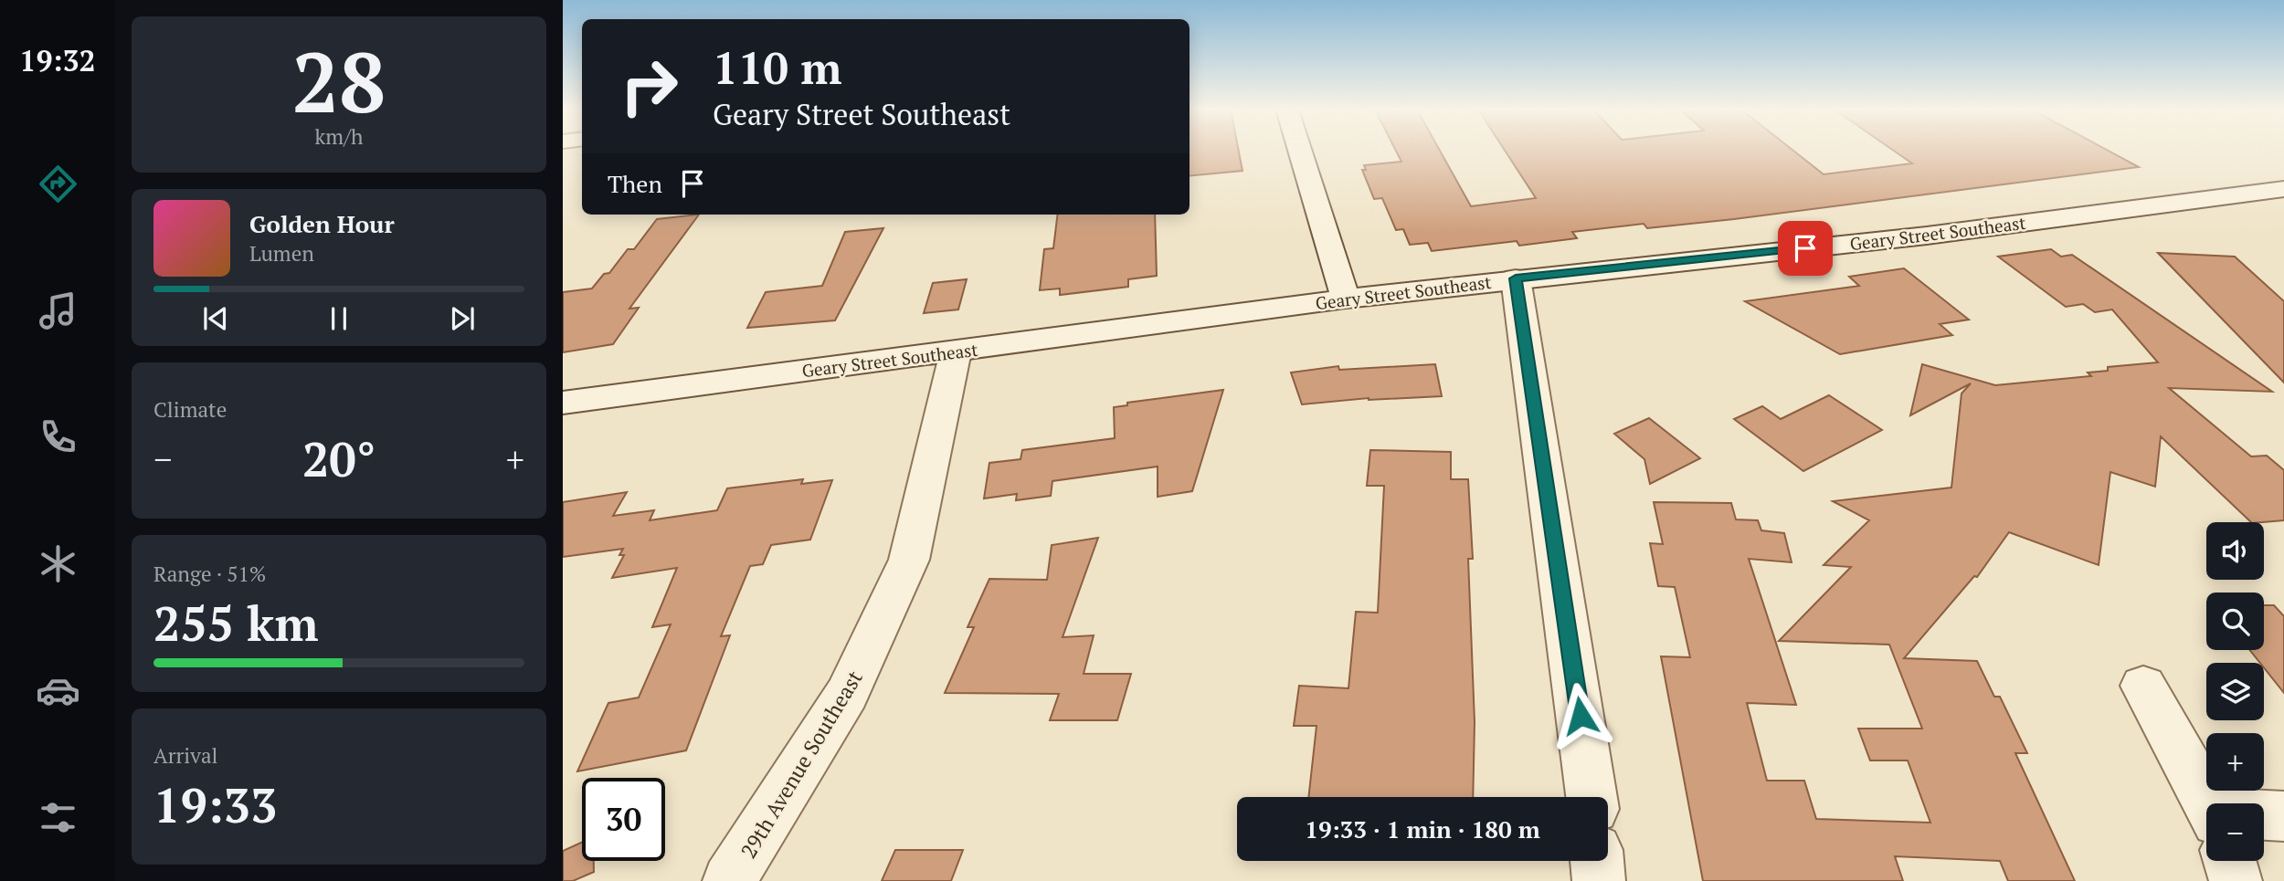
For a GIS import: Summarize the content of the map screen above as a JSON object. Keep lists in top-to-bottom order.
{
  "streets": {
    "main road": ["Geary Street Southeast", "29th Avenue Southeast"]
  },
  "crossings": [
    ["Geary Street Southeast", "29th Avenue Southeast"]
  ],
  "page": {
    "tabs": "19:32",
    "tile": [
      ["28", "km/h"],
      "Climate",
      ["Range · 51%", "255 km"],
      ["Arrival", "19:33"]
    ],
    "turn": ["110 m", "Geary Street Southeast"],
    "then": "Then",
    "song": ["Golden Hour", "Lumen"],
    "heat": ["−", "20°", "+"],
    "map_buttons": ["+", "−"],
    "limit": "30",
    "trip": "19:33 · 1 min · 180 m"
  }
}
